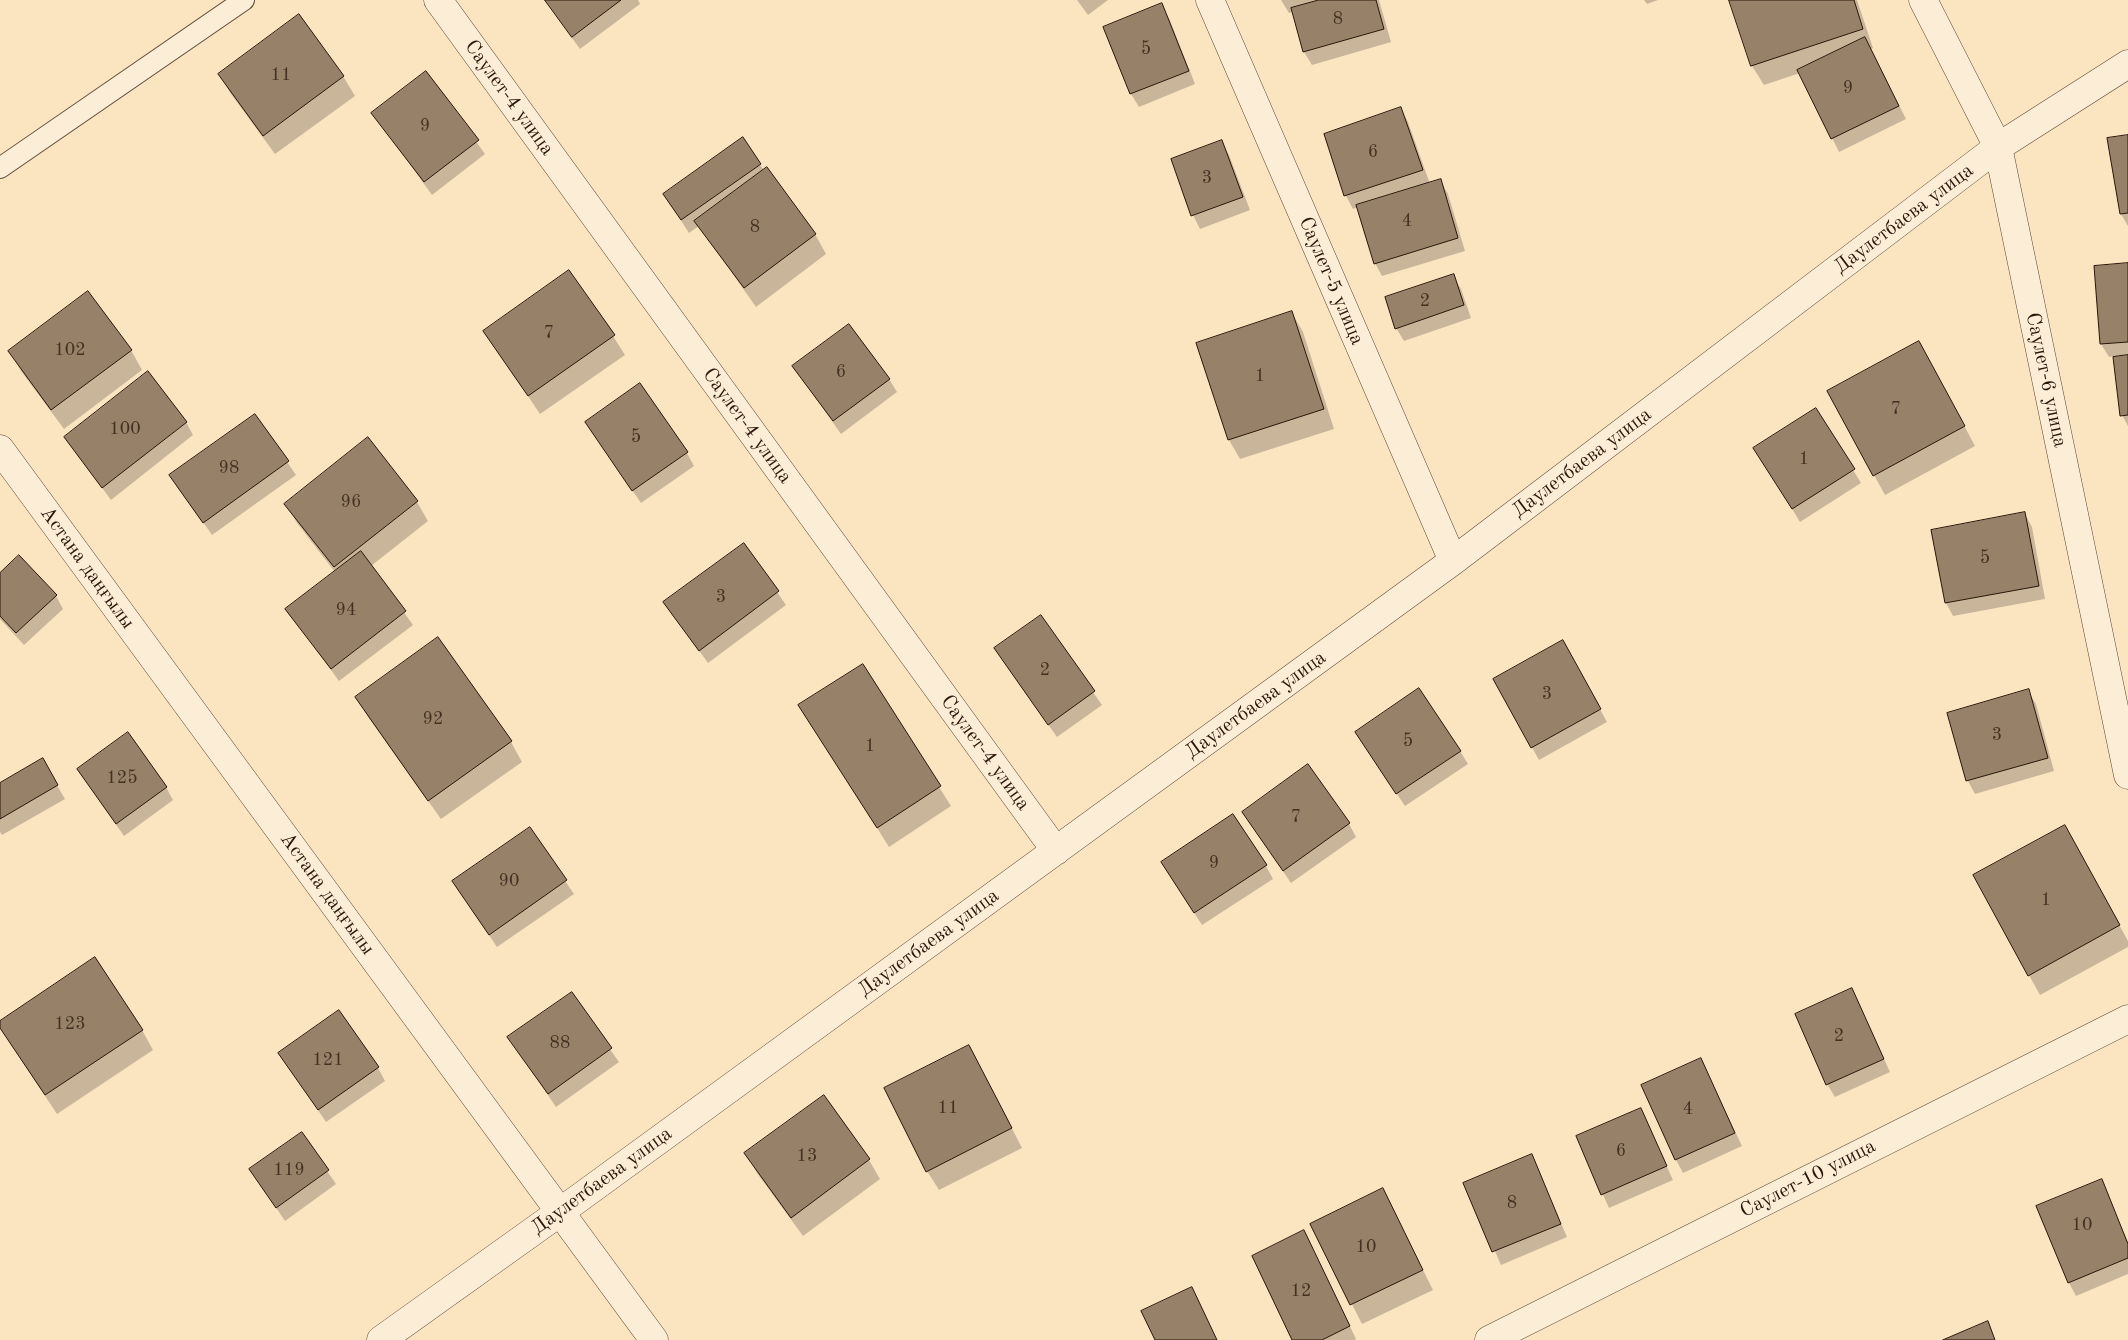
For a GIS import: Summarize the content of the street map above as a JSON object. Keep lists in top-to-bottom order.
{
  "streets": {
    "street": [
      "Саулет-4 улица",
      "Даулетбаева улица",
      "Саулет-5 улица",
      "Саулет-6 улица",
      "Астана даңғылы",
      "Саулет-10 улица"
    ]
  },
  "crossings": [
    ["Саулет-4 улица", "Даулетбаева улица"],
    ["Даулетбаева улица", "Саулет-5 улица"],
    ["Даулетбаева улица", "Саулет-6 улица"],
    ["Даулетбаева улица", "Астана даңғылы"]
  ],
  "house_numbers": [
    "8",
    "5",
    "11",
    "9",
    "9",
    "6",
    "3",
    "4",
    "8",
    "2",
    "7",
    "102",
    "6",
    "1",
    "7",
    "100",
    "5",
    "1",
    "98",
    "96",
    "5",
    "3",
    "94",
    "2",
    "3",
    "92",
    "3",
    "5",
    "1",
    "125",
    "7",
    "9",
    "90",
    "1",
    "123",
    "2",
    "88",
    "121",
    "11",
    "4",
    "6",
    "13",
    "119",
    "8",
    "10",
    "10",
    "12"
  ]
}
